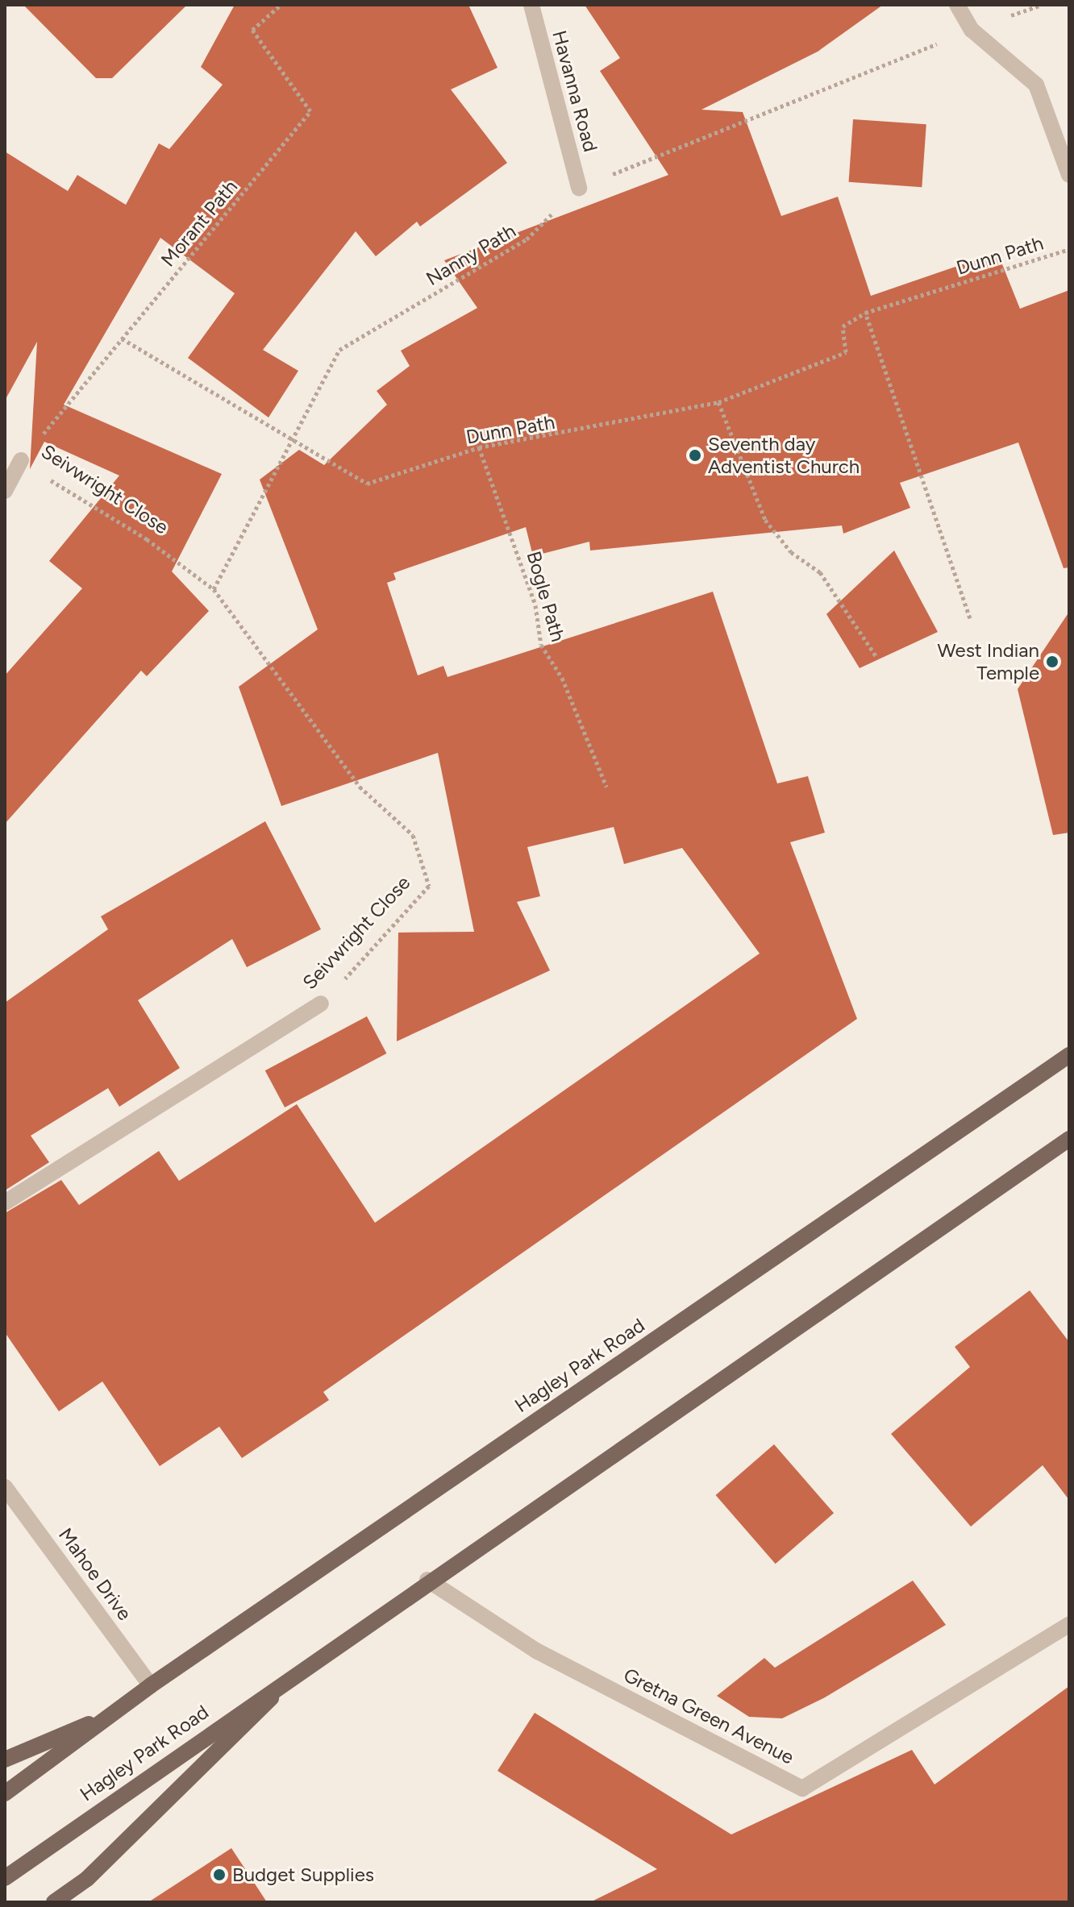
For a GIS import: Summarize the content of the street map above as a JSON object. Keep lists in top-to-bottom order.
{
  "streets": {
    "main road": ["Hagley Park Road"],
    "street": [
      "Havanna Road",
      "Seivwright Close",
      "Mahoe Drive",
      "Gretna Green Avenue"
    ],
    "path": [
      "Morant Path",
      "Nanny Path",
      "Dunn Path",
      "Bogle Path"
    ]
  },
  "crossings": [
    ["Havanna Road", "Nanny Path"],
    ["Morant Path", "Dunn Path"],
    ["Morant Path", "Seivwright Close"],
    ["Nanny Path", "Dunn Path"],
    ["Nanny Path", "Seivwright Close"],
    ["Dunn Path", "Bogle Path"],
    ["Hagley Park Road", "Mahoe Drive"],
    ["Hagley Park Road", "Gretna Green Avenue"]
  ],
  "places": ["Seventh day Adventist Church", "West Indian Temple", "Budget Supplies"]
}
